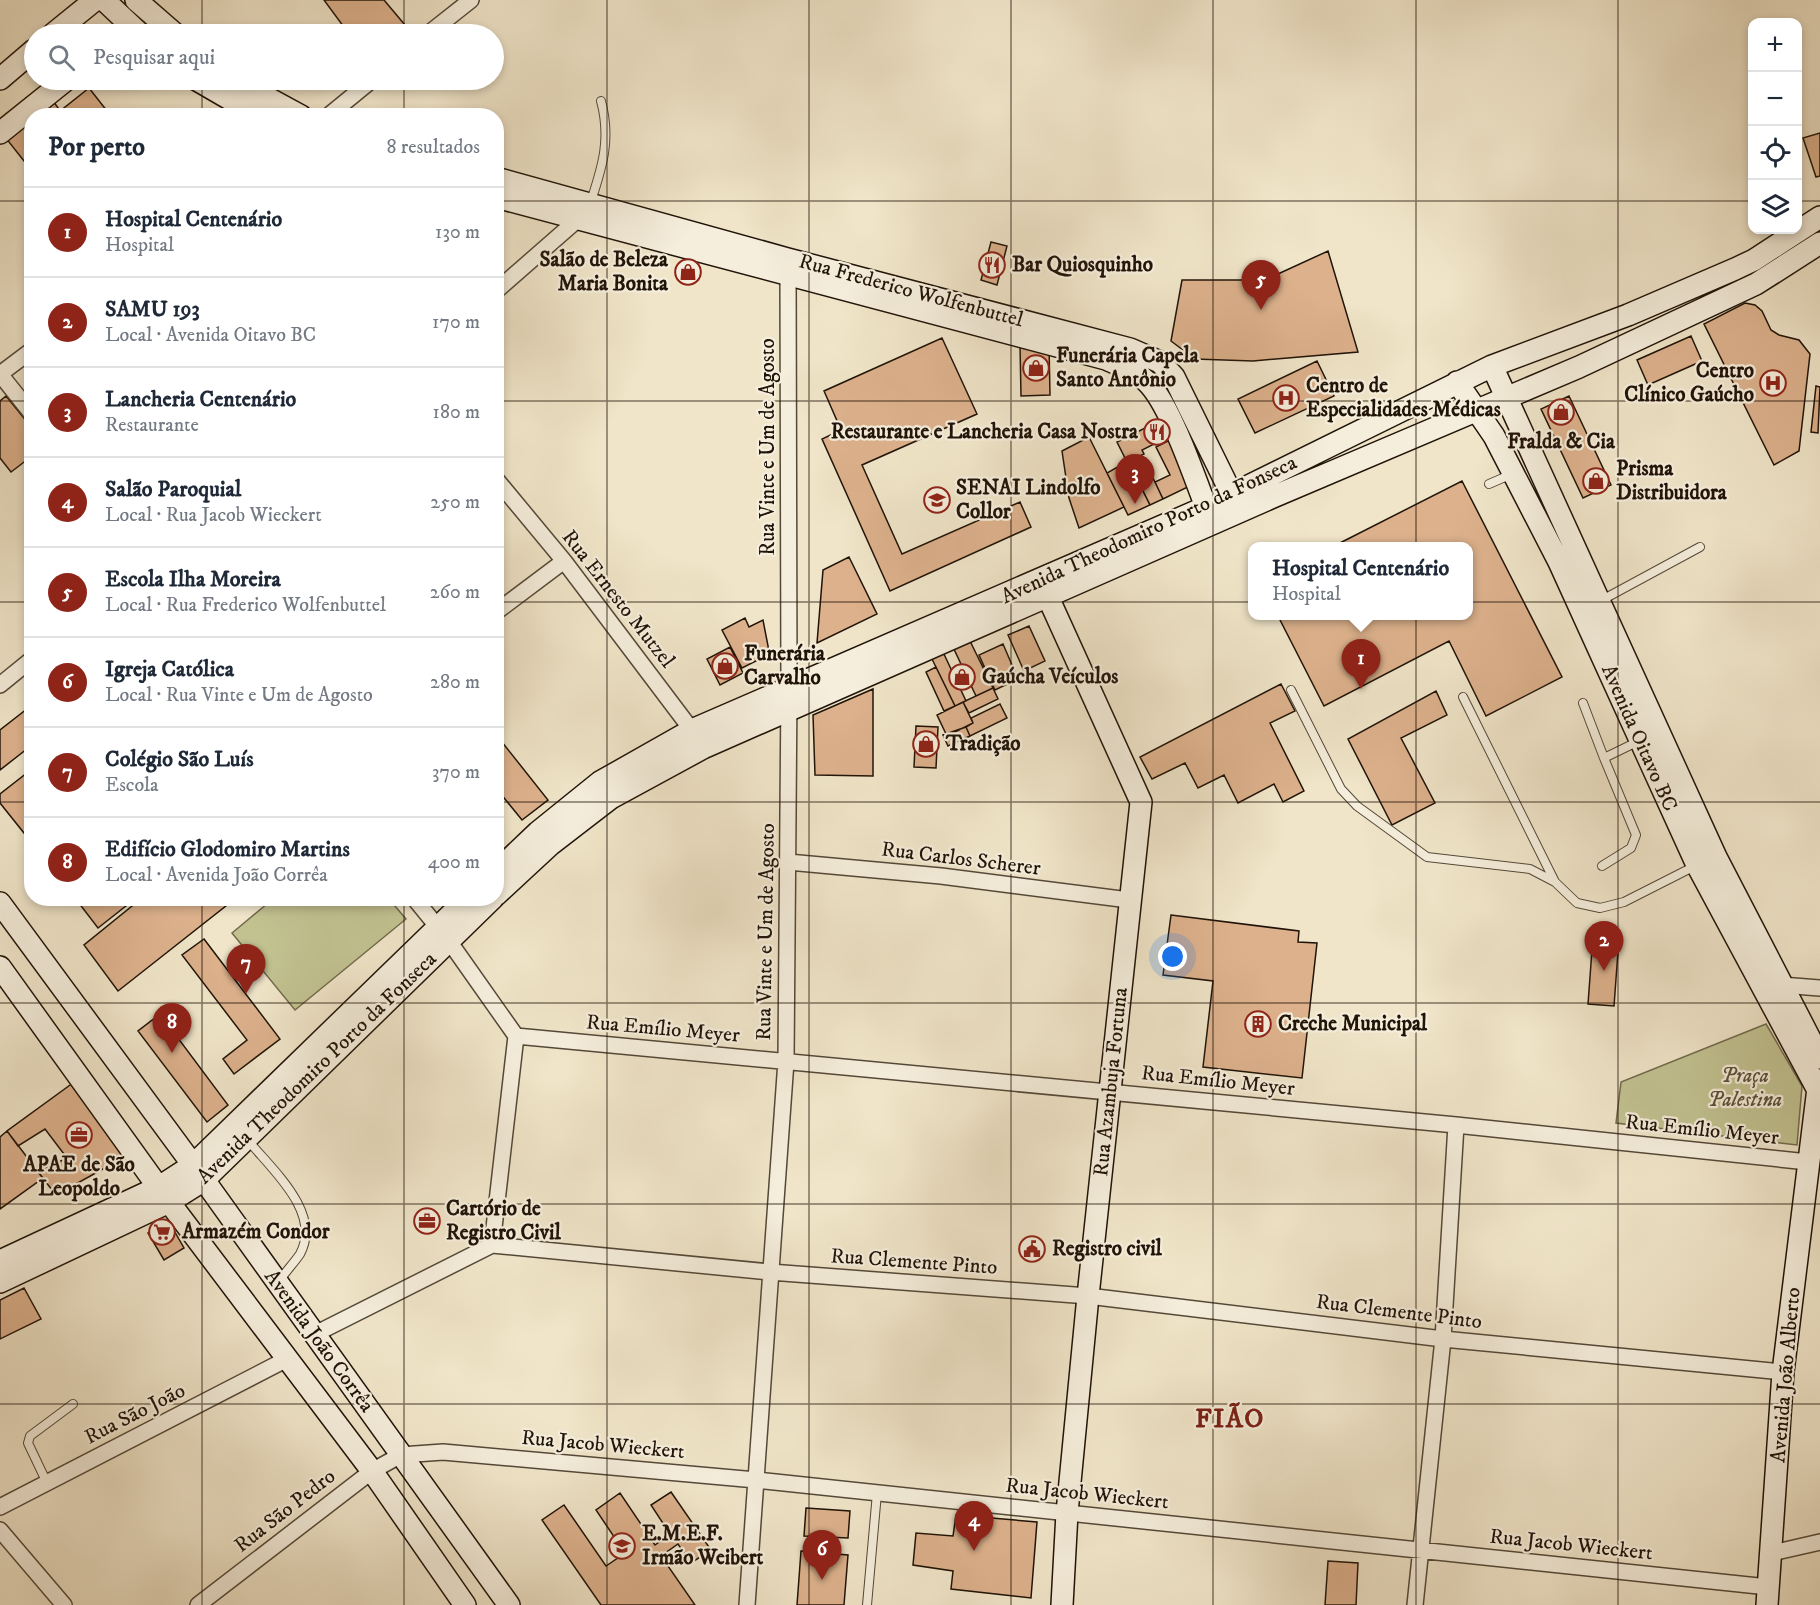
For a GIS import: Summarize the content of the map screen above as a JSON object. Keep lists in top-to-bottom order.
{
  "streets": {
    "street": [
      "Rua Frederico Wolfenbuttel",
      "Rua Vinte e Um de Agosto",
      "Avenida Theodomiro Porto da Fonseca",
      "Rua Ernesto Mutzel",
      "Avenida Oitavo BC",
      "Rua Carlos Scherer",
      "Rua Emílio Meyer",
      "Rua Azambuja Fortuna",
      "Rua Clemente Pinto",
      "Avenida João Corrêa",
      "Avenida João Alberto",
      "Rua São João",
      "Rua Jacob Wieckert",
      "Rua São Pedro"
    ]
  },
  "crossings": [
    ["Rua Frederico Wolfenbuttel", "Rua Vinte e Um de Agosto"],
    ["Rua Frederico Wolfenbuttel", "Avenida Theodomiro Porto da Fonseca"],
    ["Rua Vinte e Um de Agosto", "Avenida Theodomiro Porto da Fonseca"],
    ["Rua Vinte e Um de Agosto", "Rua Carlos Scherer"],
    ["Rua Vinte e Um de Agosto", "Rua Emílio Meyer"],
    ["Rua Vinte e Um de Agosto", "Rua Clemente Pinto"],
    ["Rua Vinte e Um de Agosto", "Rua Jacob Wieckert"],
    ["Avenida Theodomiro Porto da Fonseca", "Rua Ernesto Mutzel"],
    ["Avenida Theodomiro Porto da Fonseca", "Avenida Oitavo BC"],
    ["Avenida Theodomiro Porto da Fonseca", "Rua Azambuja Fortuna"],
    ["Avenida Theodomiro Porto da Fonseca", "Avenida João Corrêa"],
    ["Avenida Oitavo BC", "Avenida João Alberto"],
    ["Rua Carlos Scherer", "Rua Azambuja Fortuna"],
    ["Rua Emílio Meyer", "Rua Azambuja Fortuna"],
    ["Rua Emílio Meyer", "Avenida João Alberto"],
    ["Rua Azambuja Fortuna", "Rua Clemente Pinto"],
    ["Rua Azambuja Fortuna", "Rua Jacob Wieckert"],
    ["Rua Clemente Pinto", "Avenida João Alberto"],
    ["Avenida João Corrêa", "Rua São João"],
    ["Avenida João Corrêa", "Rua Jacob Wieckert"],
    ["Avenida João Corrêa", "Rua São Pedro"],
    ["Avenida João Alberto", "Rua Jacob Wieckert"],
    ["Rua Jacob Wieckert", "Rua São Pedro"]
  ],
  "districts": ["FIÃO"],
  "parks": ["Praça Palestina"],
  "places": {
    "restaurant": ["Bar Quiosquinho", "Restaurante e Lancheria Casa Nostra"],
    "shop": [
      "Salão de Beleza Maria Bonita",
      "Funerária Capela Santo Antônio",
      "Fralda & Cia",
      "Prisma Distribuidora",
      "Funerária Carvalho",
      "Gaúcha Veículos",
      "Tradição"
    ],
    "hospital": ["Centro Clínico Gaúcho", "Centro de Especialidades Médicas"],
    "school or university": ["SENAI Lindolfo Collor", "E.M.E.F. Irmão Weibert"],
    "building": ["Creche Municipal"],
    "office": ["APAE de São Leopoldo", "Cartório de Registro Civil"],
    "supermarket": ["Armazém Condor"],
    "public building": ["Registro civil"]
  },
  "page": {
    "map_buttons": ["+", "−"],
    "search": "Pesquisar aqui",
    "heading": ["Por perto", "8 resultados"],
    "list": [
      {
        "mark": "1",
        "name": "Hospital Centenário",
        "note": "Hospital",
        "value": "130 m"
      },
      {
        "mark": "2",
        "name": "SAMU 193",
        "note": "Local · Avenida Oitavo BC",
        "value": "170 m"
      },
      {
        "mark": "3",
        "name": "Lancheria Centenário",
        "note": "Restaurante",
        "value": "180 m"
      },
      {
        "mark": "4",
        "name": "Salão Paroquial",
        "note": "Local · Rua Jacob Wieckert",
        "value": "250 m"
      },
      {
        "mark": "5",
        "name": "Escola Ilha Moreira",
        "note": "Local · Rua Frederico Wolfenbuttel",
        "value": "260 m"
      },
      {
        "mark": "6",
        "name": "Igreja Católica",
        "note": "Local · Rua Vinte e Um de Agosto",
        "value": "280 m"
      },
      {
        "mark": "7",
        "name": "Colégio São Luís",
        "note": "Escola",
        "value": "370 m"
      },
      {
        "mark": "8",
        "name": "Edifício Glodomiro Martins",
        "note": "Local · Avenida João Corrêa",
        "value": "400 m"
      }
    ],
    "pins": [
      "5",
      "3",
      "1",
      "2",
      "7",
      "8",
      "4",
      "6"
    ],
    "popup": ["Hospital Centenário", "Hospital"]
  }
}
